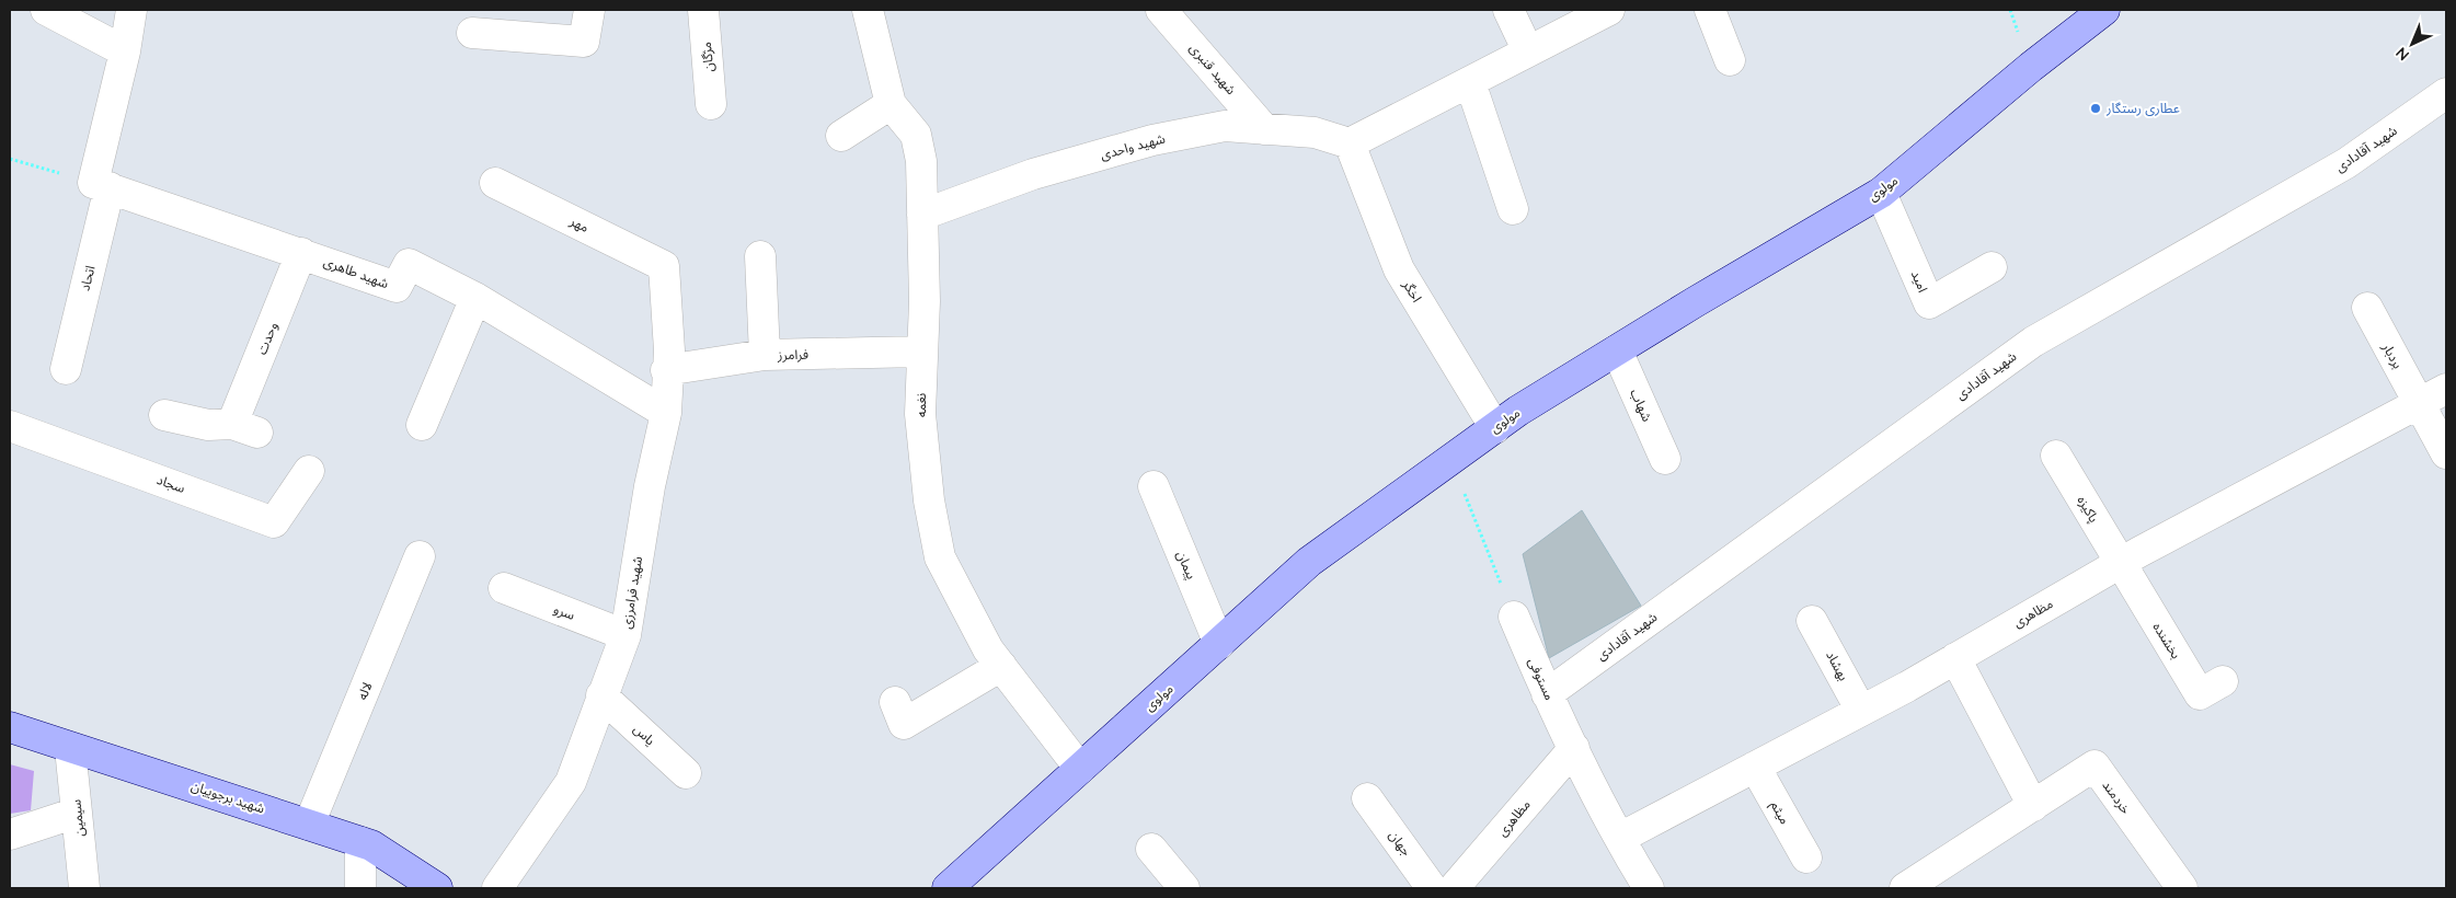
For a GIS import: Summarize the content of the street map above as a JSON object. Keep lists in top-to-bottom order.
{
  "streets": {
    "main road": ["مولوی", "شهید برجوییان"],
    "street": [
      "مژگان",
      "شهید قنبری",
      "شهید واحدی",
      "شهید آقادادی",
      "مهر",
      "شهید طاهری",
      "اتحاد",
      "امید",
      "اخگر",
      "وحدت",
      "فرامرز",
      "بردبار",
      "نغمه",
      "شهاب",
      "سجاد",
      "پاکیزه",
      "پیمان",
      "شهید فرامرزی",
      "سرو",
      "مظاهری",
      "بخشنده",
      "بهشاد",
      "مستوفی",
      "لاله",
      "یاس",
      "خردمند",
      "میثم",
      "سیمین",
      "جهان"
    ]
  },
  "crossings": [
    ["شهید قنبری", "شهید واحدی"],
    ["شهید واحدی", "اخگر"],
    ["شهید واحدی", "نغمه"],
    ["شهید آقادادی", "مستوفی"],
    ["مولوی", "امید"],
    ["مولوی", "اخگر"],
    ["مولوی", "نغمه"],
    ["مولوی", "شهاب"],
    ["مولوی", "پیمان"],
    ["مهر", "شهید فرامرزی"],
    ["شهید طاهری", "اتحاد"],
    ["شهید طاهری", "وحدت"],
    ["شهید طاهری", "شهید فرامرزی"],
    ["فرامرز", "نغمه"],
    ["فرامرز", "شهید فرامرزی"],
    ["بردبار", "مظاهری"],
    ["پاکیزه", "مظاهری"],
    ["پاکیزه", "بخشنده"],
    ["شهید فرامرزی", "سرو"],
    ["شهید فرامرزی", "یاس"],
    ["مظاهری", "بخشنده"],
    ["مظاهری", "بهشاد"],
    ["مظاهری", "مستوفی"],
    ["مظاهری", "میثم"],
    ["لاله", "شهید برجوییان"],
    ["شهید برجوییان", "سیمین"]
  ],
  "places": ["عطاری رستگار"],
  "north": "bottom left"
}
